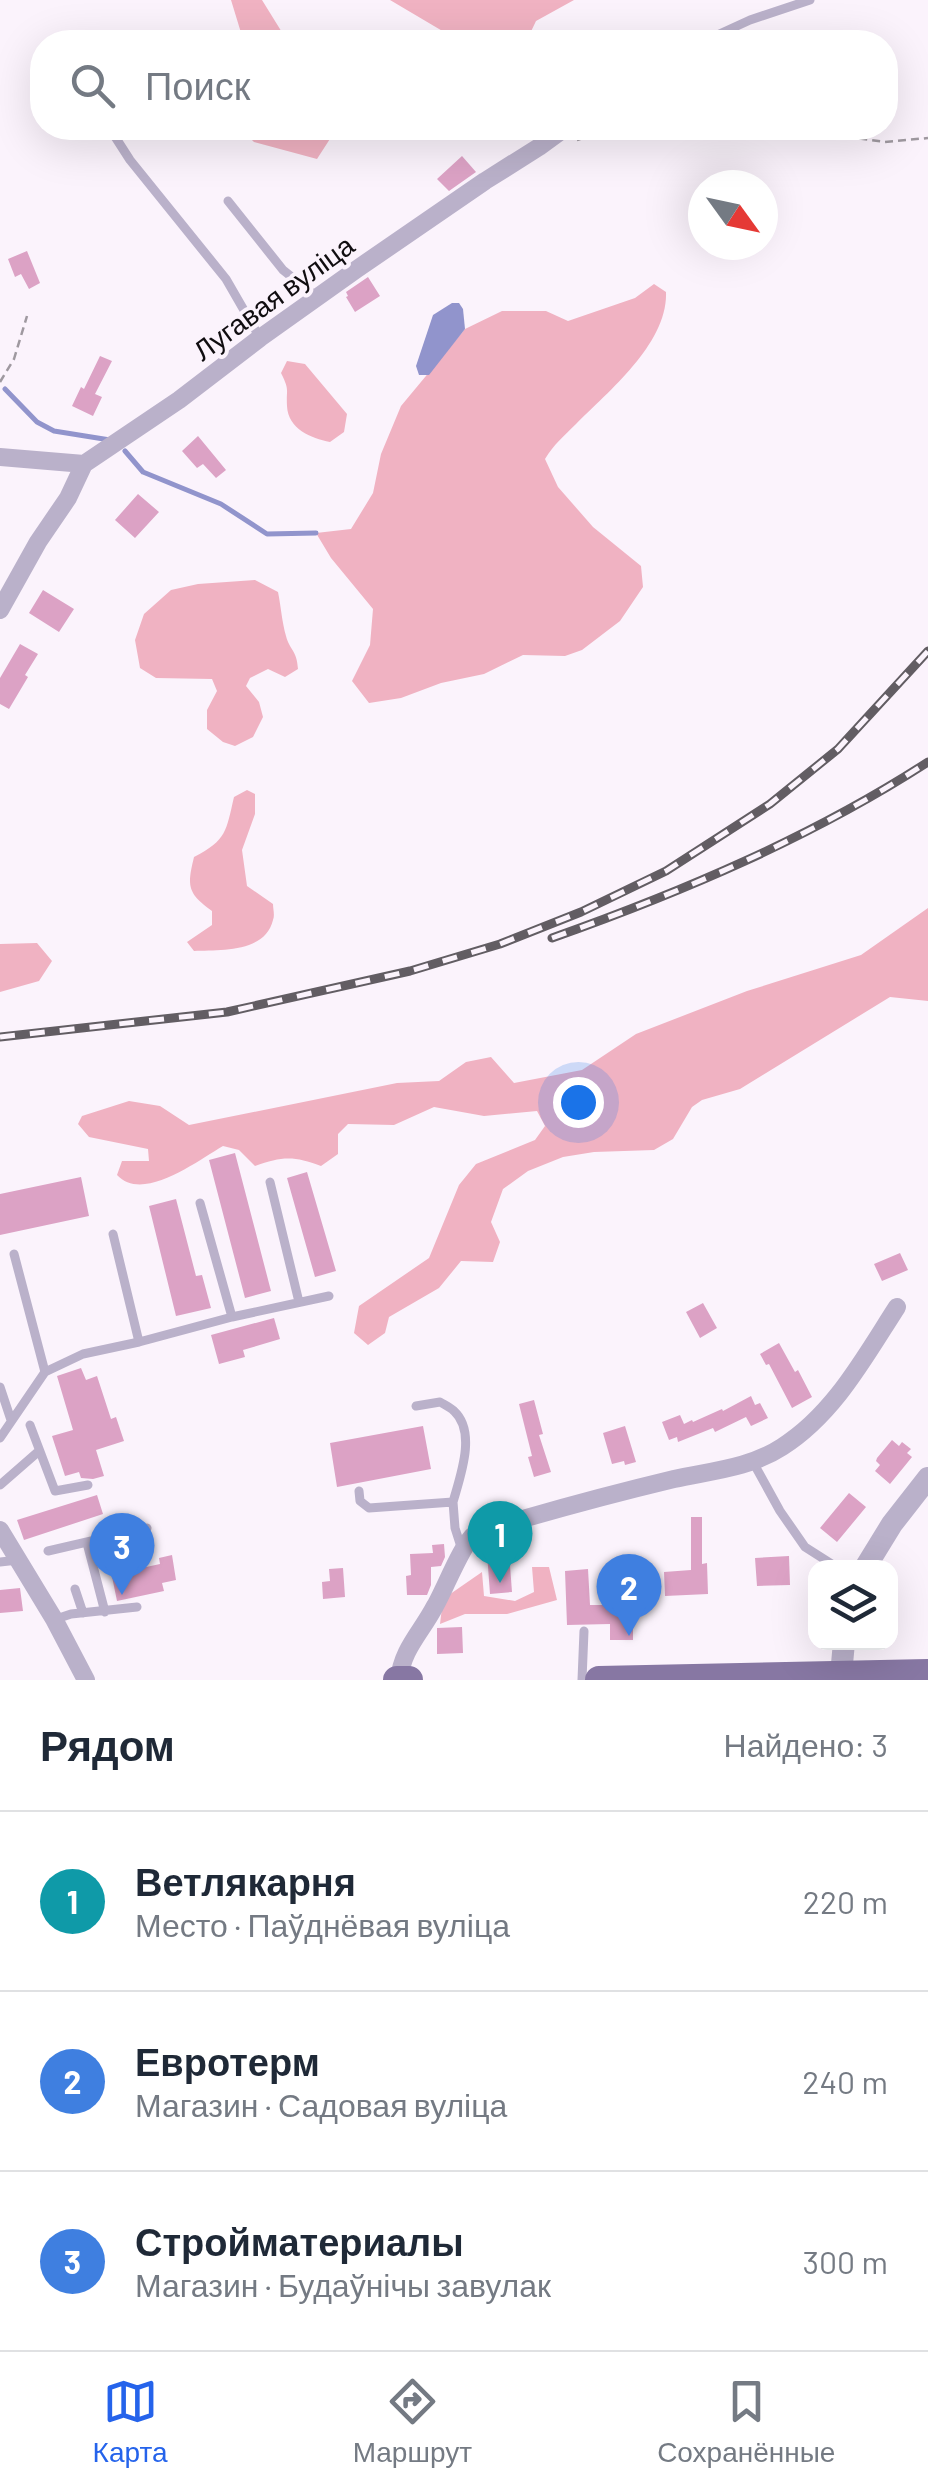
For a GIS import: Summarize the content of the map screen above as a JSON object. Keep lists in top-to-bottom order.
{
  "streets": {
    "street": ["Лугавая вуліца"]
  },
  "north": "bottom right",
  "page": {
    "search": "Поиск",
    "pins": ["1", "3", "2"],
    "heading": ["Рядом", "Найдено: 3"],
    "list": [
      {
        "mark": "1",
        "name": "Ветлякарня",
        "note": "Место · Паўднёвая вуліца",
        "value": "220 m"
      },
      {
        "mark": "2",
        "name": "Евротерм",
        "note": "Магазин · Садовая вуліца",
        "value": "240 m"
      },
      {
        "mark": "3",
        "name": "Стройматериалы",
        "note": "Магазин · Будаўнічы завулак",
        "value": "300 m"
      }
    ],
    "nav": ["Карта", "Маршрут", "Сохранённые"]
  }
}
